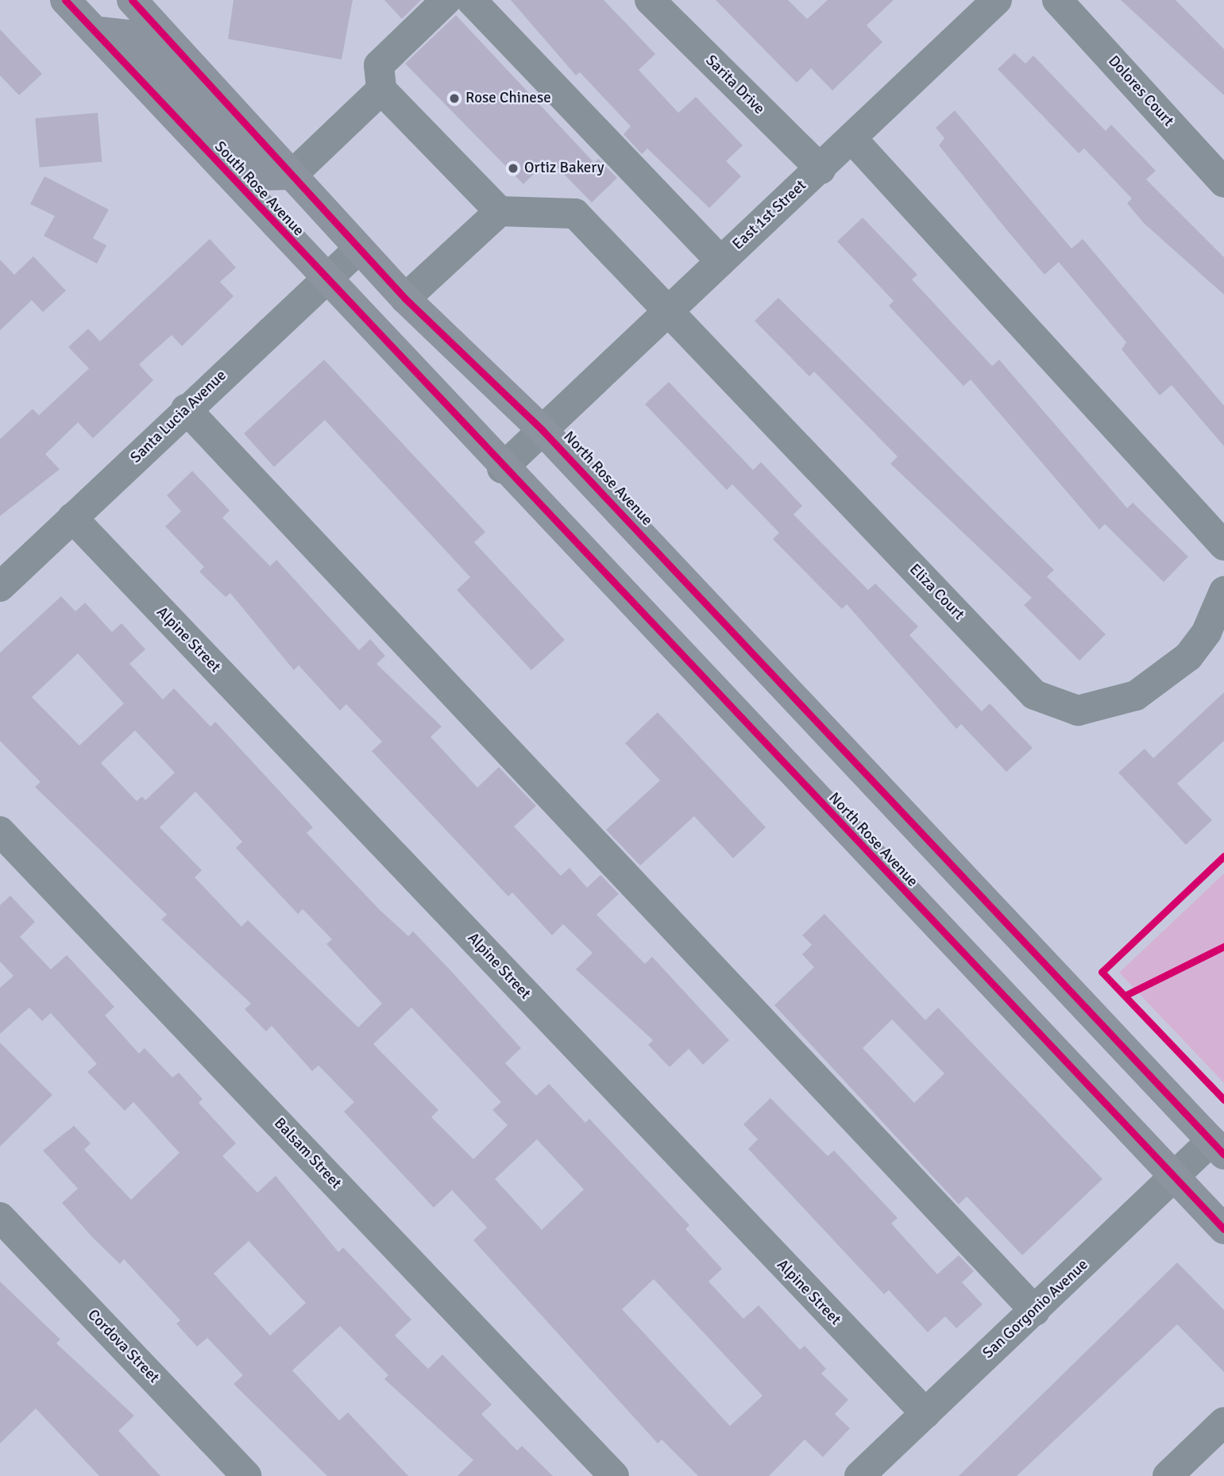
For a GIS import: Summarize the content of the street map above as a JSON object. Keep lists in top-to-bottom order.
{
  "streets": {
    "main road": ["South Rose Avenue", "North Rose Avenue"],
    "street": [
      "Sarita Drive",
      "Dolores Court",
      "East 1st Street",
      "Santa Lucia Avenue",
      "Eliza Court",
      "Alpine Street",
      "Balsam Street",
      "San Gorgonio Avenue",
      "Cordova Street"
    ]
  },
  "crossings": [
    ["Sarita Drive", "East 1st Street"],
    ["South Rose Avenue", "East 1st Street"],
    ["South Rose Avenue", "Santa Lucia Avenue"],
    ["South Rose Avenue", "North Rose Avenue"],
    ["East 1st Street", "North Rose Avenue"],
    ["East 1st Street", "Eliza Court"],
    ["Santa Lucia Avenue", "Alpine Street"],
    ["North Rose Avenue", "San Gorgonio Avenue"],
    ["Alpine Street", "San Gorgonio Avenue"]
  ],
  "places": ["Rose Chinese", "Ortiz Bakery"]
}
